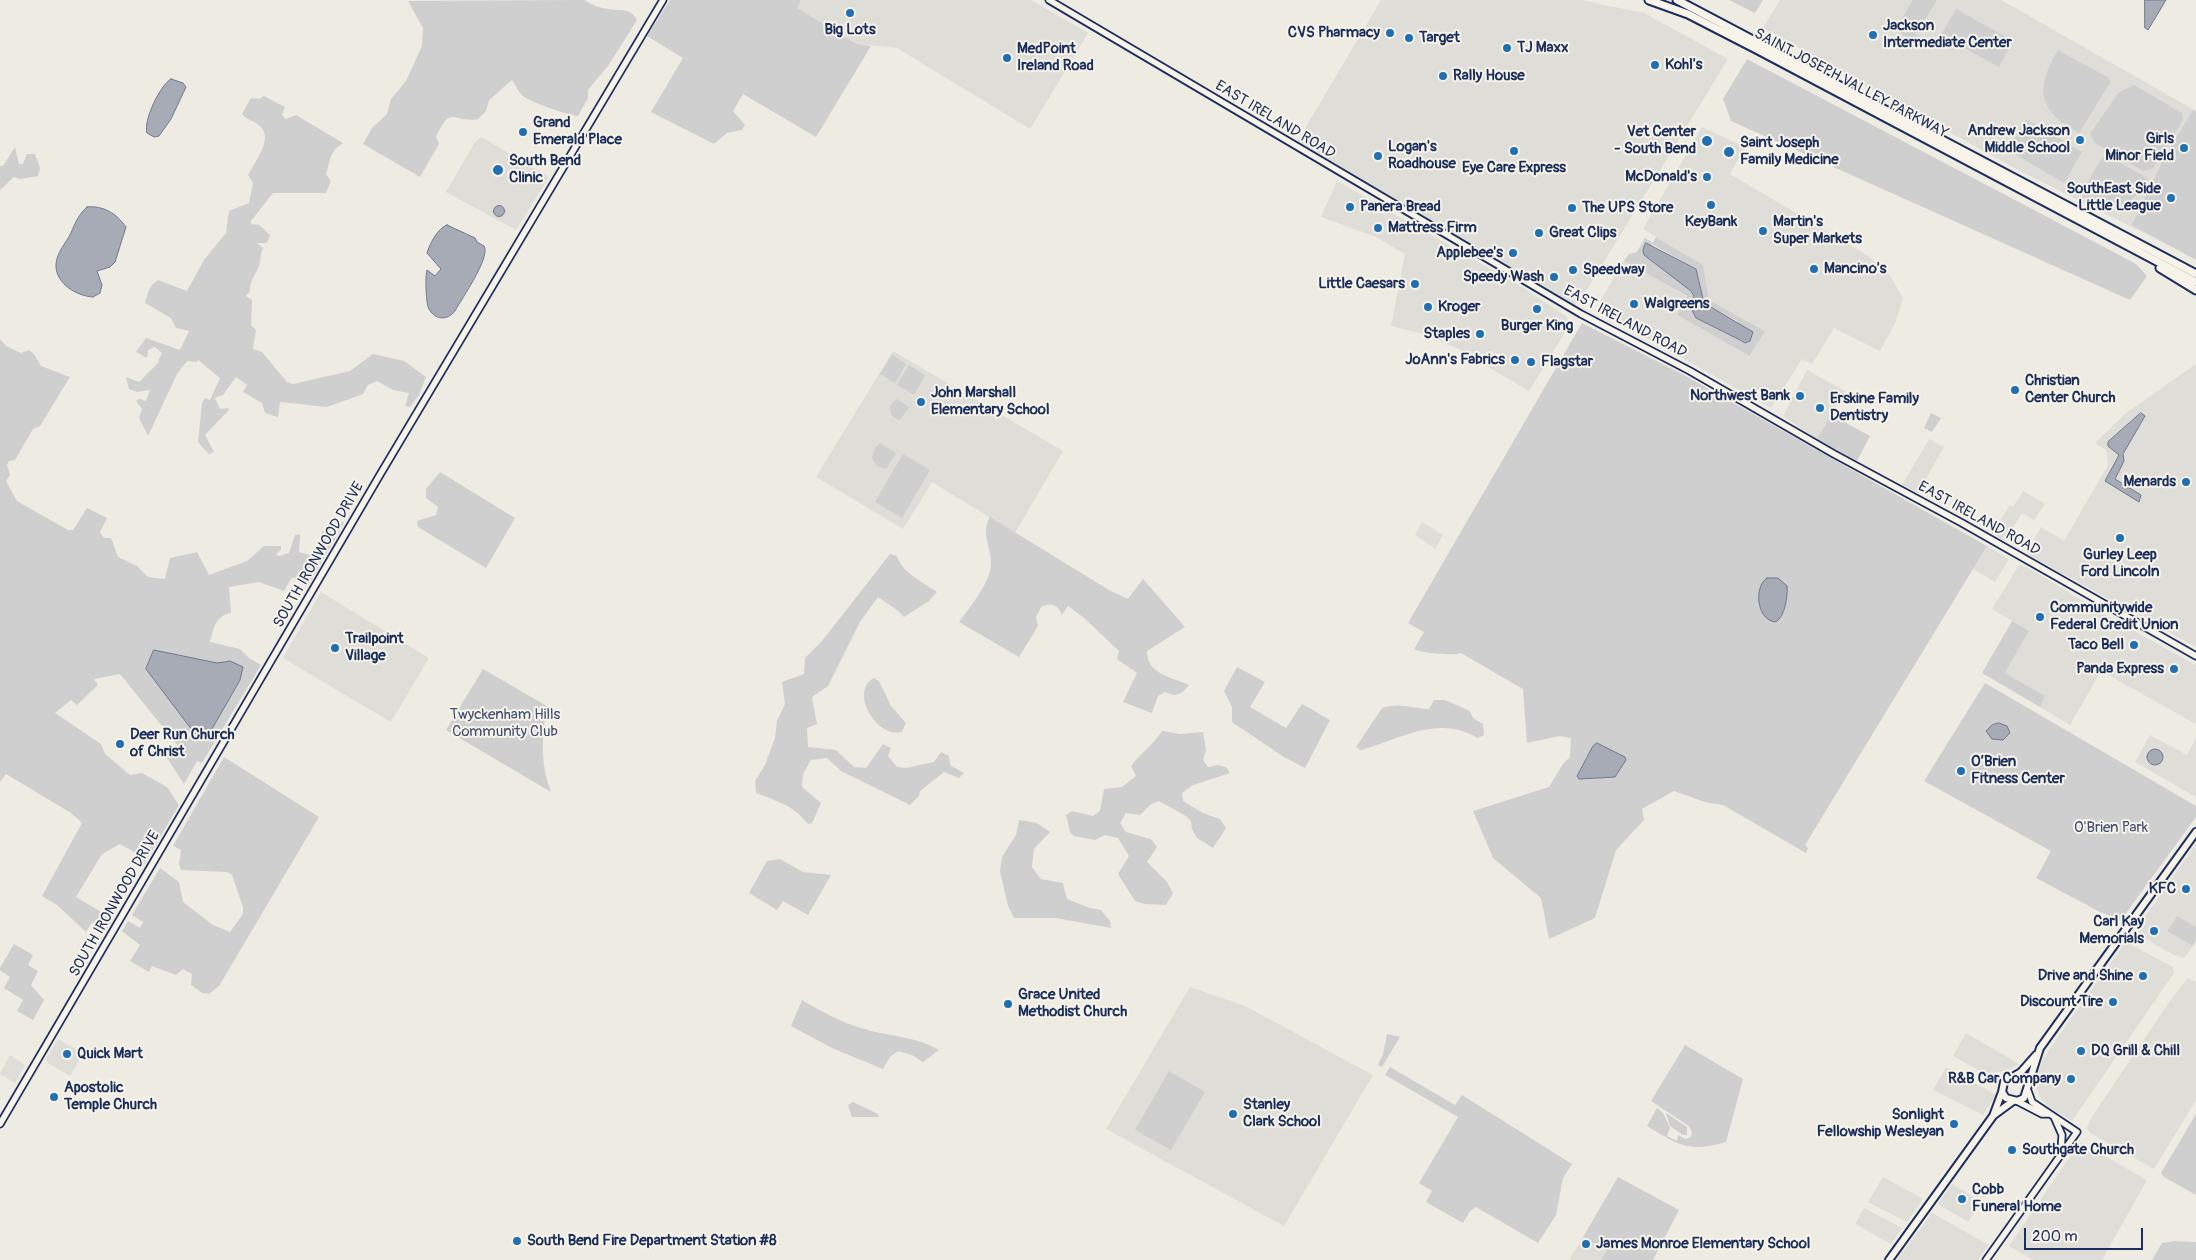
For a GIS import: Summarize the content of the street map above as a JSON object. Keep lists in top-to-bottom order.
{
  "streets": {
    "highway": ["SAINT JOSEPH VALLEY PARKWAY"],
    "main road": ["EAST IRELAND ROAD", "SOUTH IRONWOOD DRIVE"]
  },
  "parks": ["Twyckenham Hills Community Club", "O'Brien Park"],
  "places": [
    "Big Lots",
    "CVS Pharmacy",
    "Jackson Intermediate Center",
    "Target",
    "TJ Maxx",
    "MedPoint Ireland Road",
    "Kohl's",
    "Rally House",
    "Grand Emerald Place",
    "Andrew Jackson Middle School",
    "Vet Center - South Bend",
    "Girls Minor Field",
    "Eye Care Express",
    "Saint Joseph Family Medicine",
    "Logan's Roadhouse",
    "South Bend Clinic",
    "McDonald's",
    "SouthEast Side Little League",
    "KeyBank",
    "Panera Bread",
    "The UPS Store",
    "Mattress Firm",
    "Martin's Super Markets",
    "Great Clips",
    "Applebee's",
    "Mancino's",
    "Speedway",
    "Speedy Wash",
    "Little Caesars",
    "Walgreens",
    "Kroger",
    "Burger King",
    "Staples",
    "JoAnn's Fabrics",
    "Flagstar",
    "Christian Center Church",
    "Northwest Bank",
    "John Marshall Elementary School",
    "Erskine Family Dentistry",
    "Menards",
    "Gurley Leep Ford Lincoln",
    "Communitywide Federal Credit Union",
    "Taco Bell",
    "Trailpoint Village",
    "Panda Express",
    "Deer Run Church of Christ",
    "O’Brien Fitness Center",
    "KFC",
    "Carl Kay Memorials",
    "Drive and Shine",
    "Discount Tire",
    "Grace United Methodist Church",
    "DQ Grill & Chill",
    "Quick Mart",
    "R&B Car Company",
    "Apostolic Temple Church",
    "Stanley Clark School",
    "Sonlight Fellowship Wesleyan",
    "Southgate Church",
    "Cobb Funeral Home",
    "South Bend Fire Department Station #8",
    "James Monroe Elementary School"
  ],
  "scale_bar": "200 m"
}
